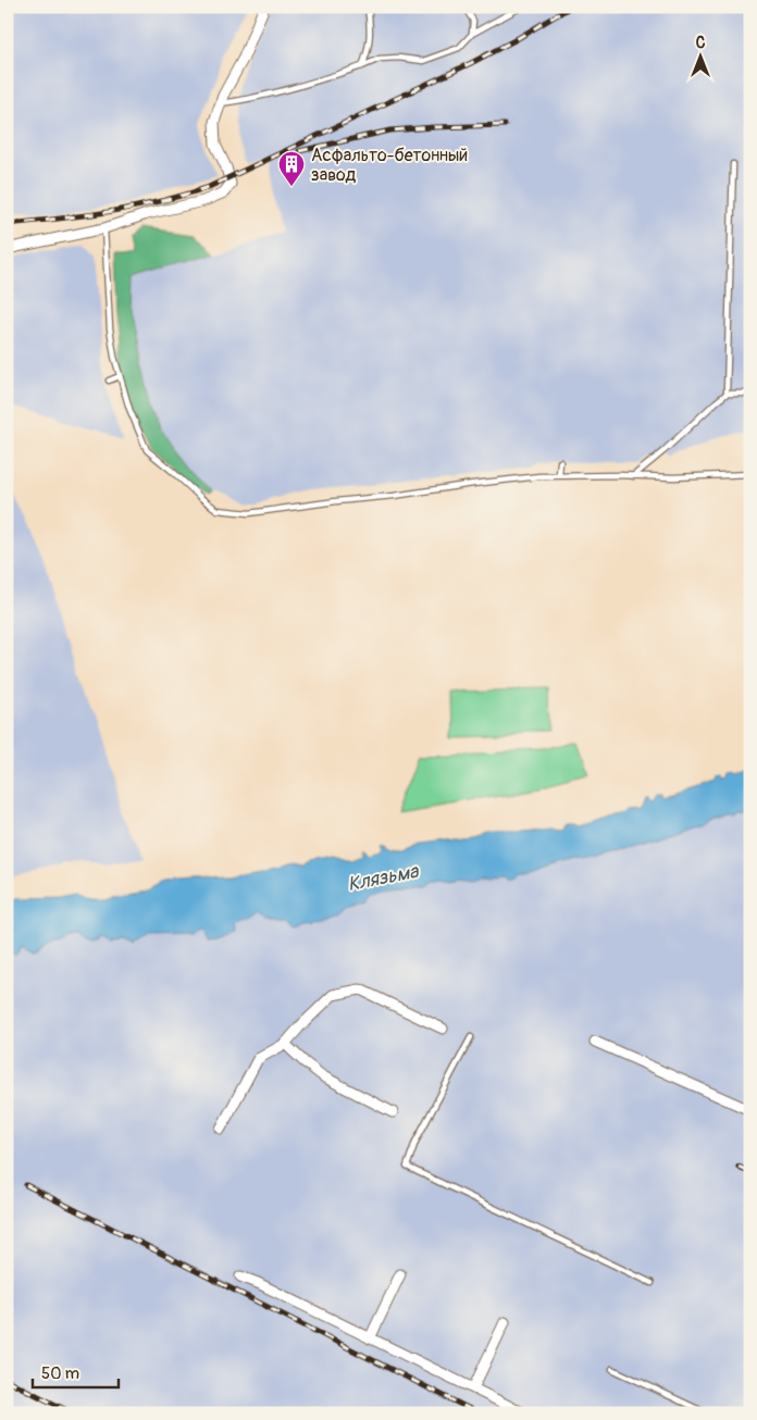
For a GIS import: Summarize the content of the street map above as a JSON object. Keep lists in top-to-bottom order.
{
  "water": ["Клязьма"],
  "places": {
    "building": ["Асфальто-бетонный завод"]
  },
  "scale_bar": "50 m",
  "north": "top"
}
